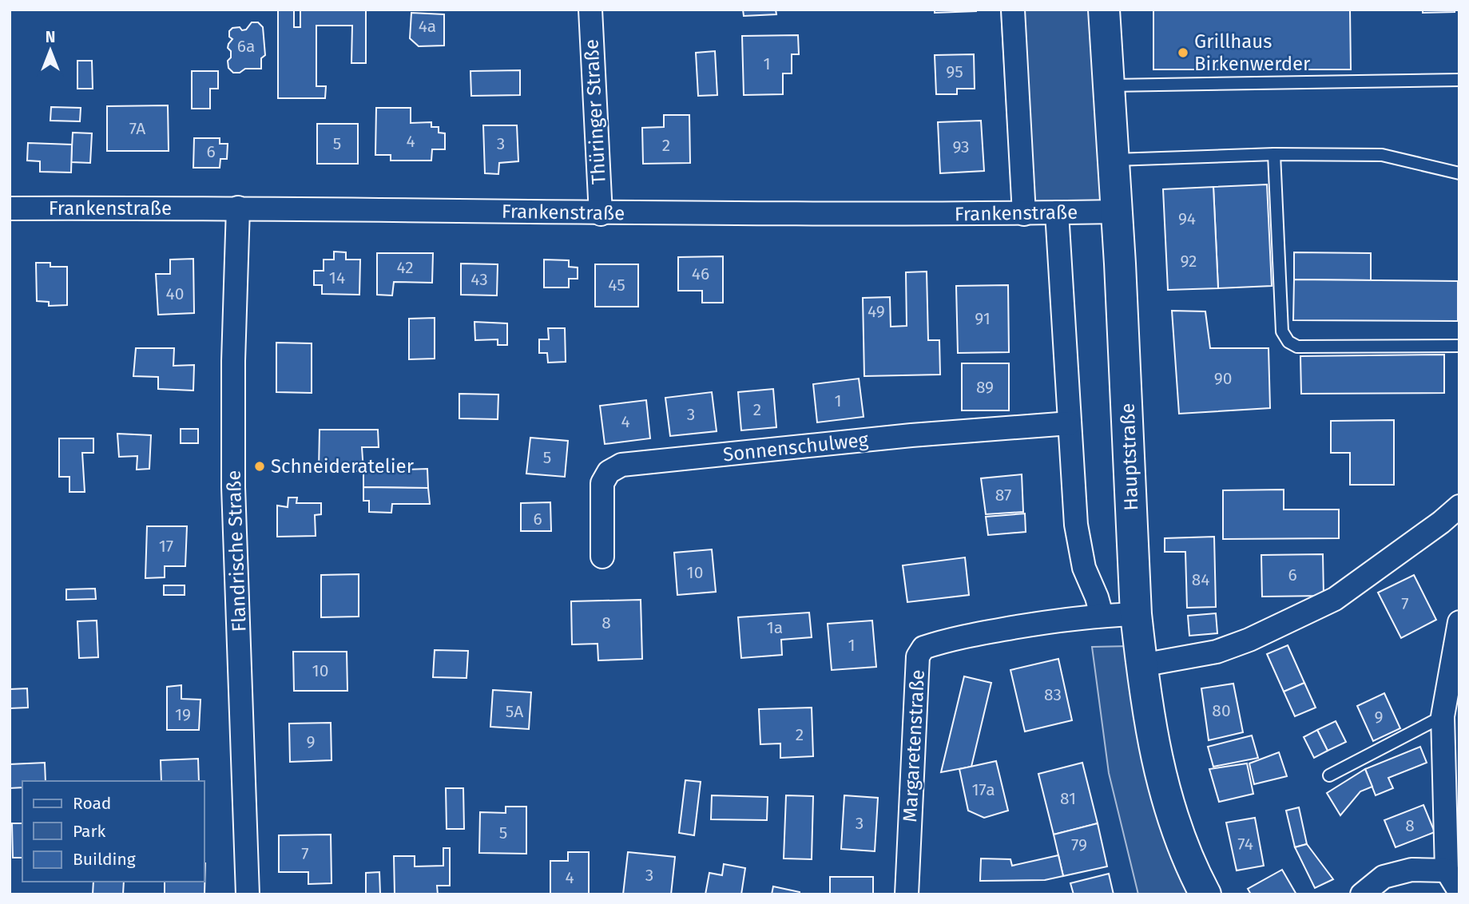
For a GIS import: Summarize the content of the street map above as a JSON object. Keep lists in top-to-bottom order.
{
  "streets": {
    "main road": ["Hauptstraße"],
    "street": [
      "Thüringer Straße",
      "Frankenstraße",
      "Sonnenschulweg",
      "Flandrische Straße",
      "Margaretenstraße"
    ]
  },
  "crossings": [
    ["Thüringer Straße", "Frankenstraße"],
    ["Frankenstraße", "Hauptstraße"],
    ["Frankenstraße", "Flandrische Straße"],
    ["Hauptstraße", "Margaretenstraße"]
  ],
  "places": ["Grillhaus Birkenwerder", "Schneideratelier"],
  "house_numbers": [
    "4a",
    "6a",
    "1",
    "95",
    "7A",
    "4",
    "5",
    "3",
    "2",
    "93",
    "6",
    "94",
    "92",
    "42",
    "46",
    "14",
    "43",
    "45",
    "40",
    "49",
    "91",
    "90",
    "89",
    "1",
    "2",
    "3",
    "4",
    "5",
    "87",
    "6",
    "17",
    "10",
    "6",
    "84",
    "7",
    "8",
    "1a",
    "1",
    "10",
    "83",
    "80",
    "5A",
    "19",
    "9",
    "2",
    "9",
    "17a",
    "81",
    "3",
    "8",
    "5",
    "74",
    "79",
    "7",
    "3",
    "4"
  ],
  "legend": ["Road", "Park", "Building"],
  "north": "top"
}
